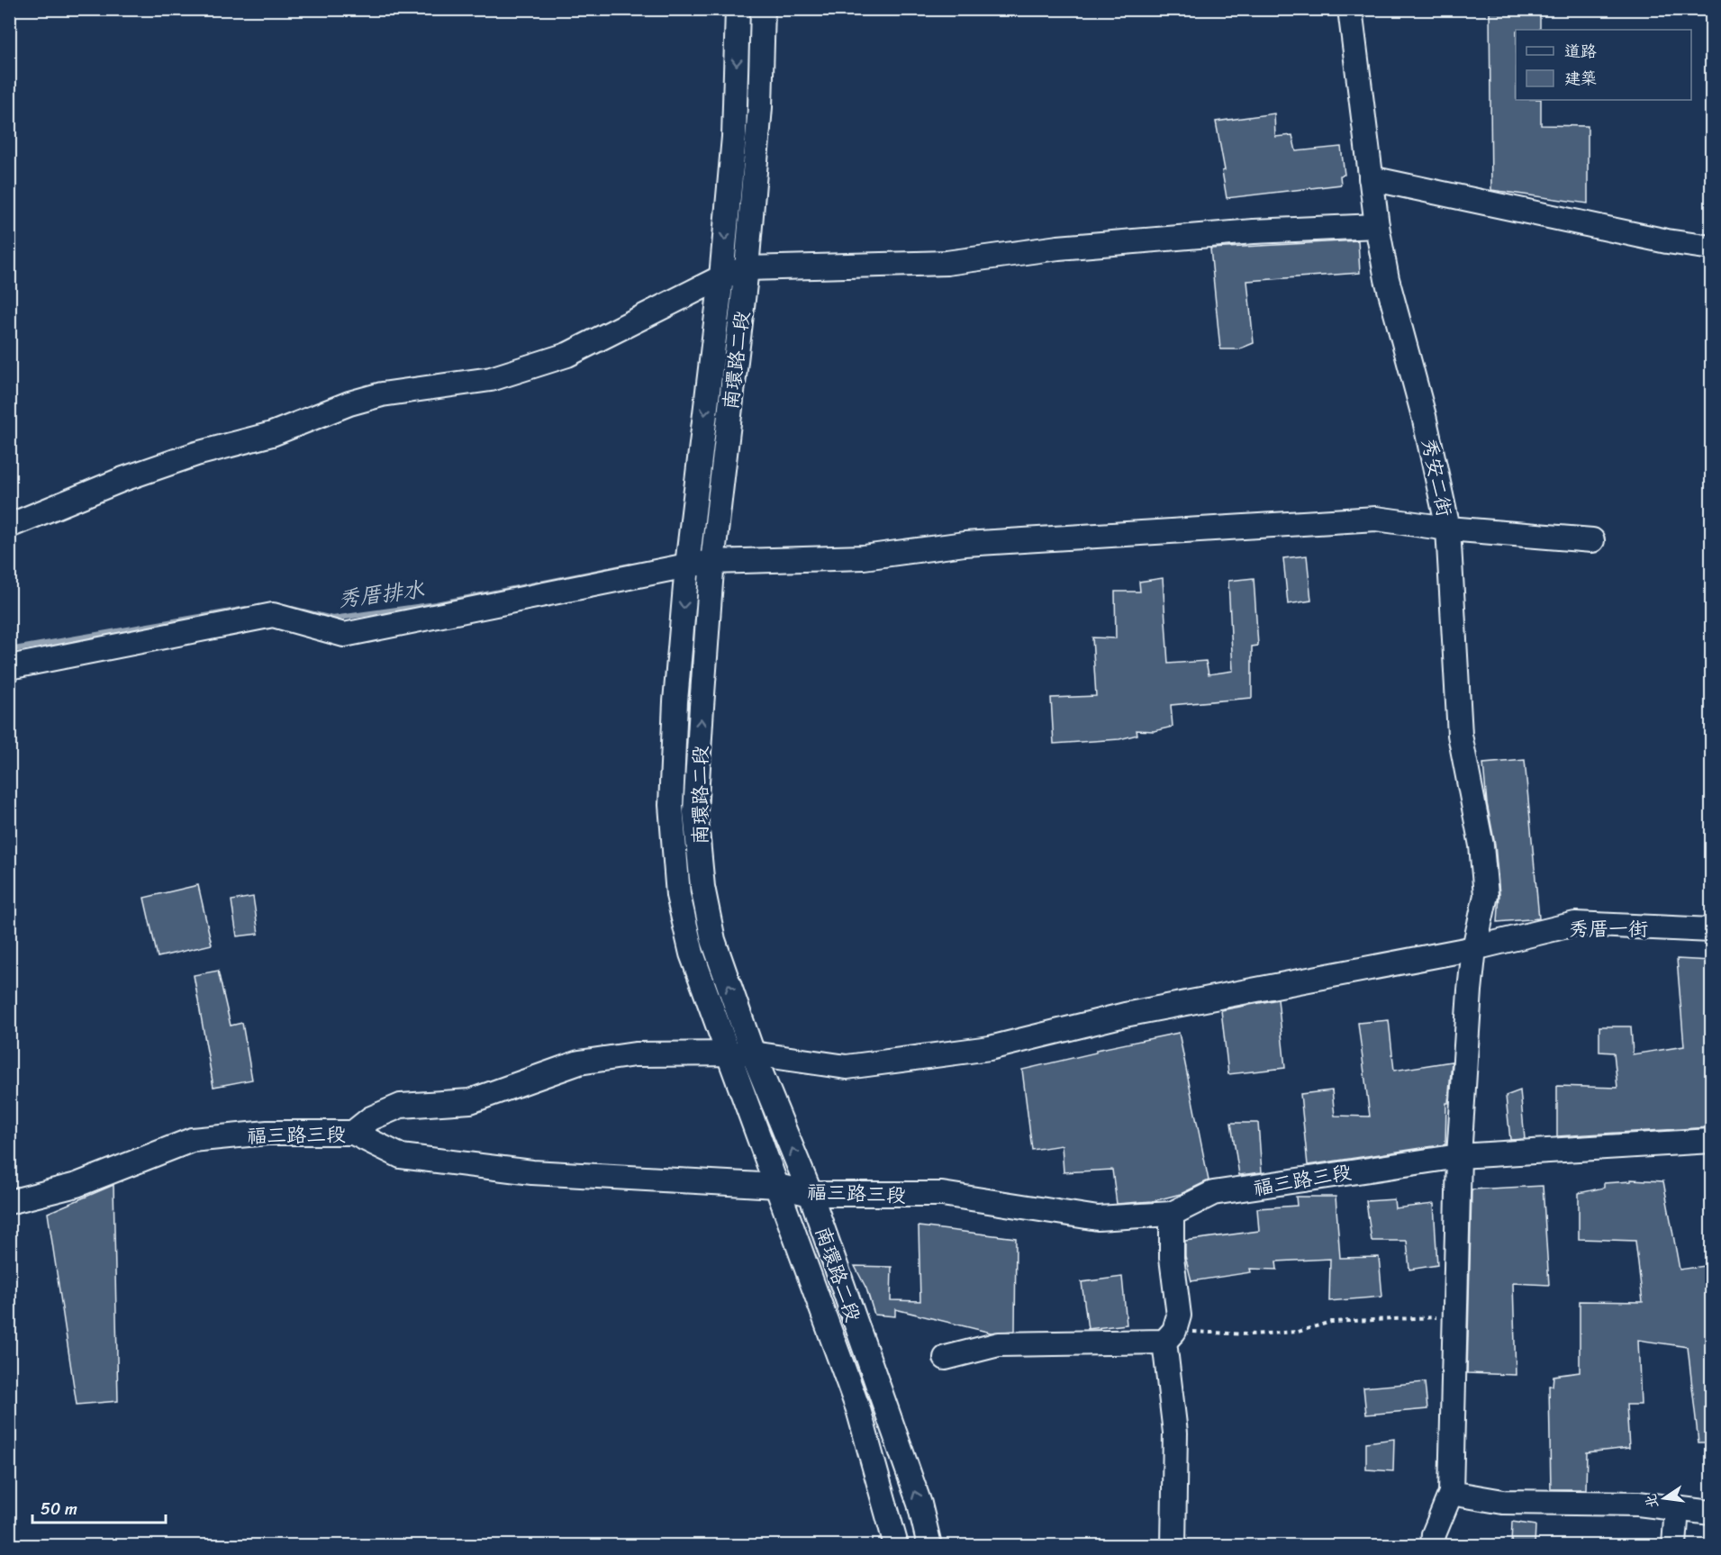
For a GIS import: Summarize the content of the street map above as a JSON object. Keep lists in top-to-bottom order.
{
  "streets": {
    "street": [
      "南環路二段",
      "秀安二街",
      "秀厝一街",
      "福三路三段"
    ]
  },
  "crossings": [
    ["南環路二段", "秀厝一街"],
    ["南環路二段", "福三路三段"],
    ["秀安二街", "秀厝一街"],
    ["秀安二街", "福三路三段"],
    ["秀厝一街", "福三路三段"]
  ],
  "water": ["秀厝排水"],
  "legend": ["道路", "建築"],
  "scale_bar": "50 m",
  "north": "left"
}
